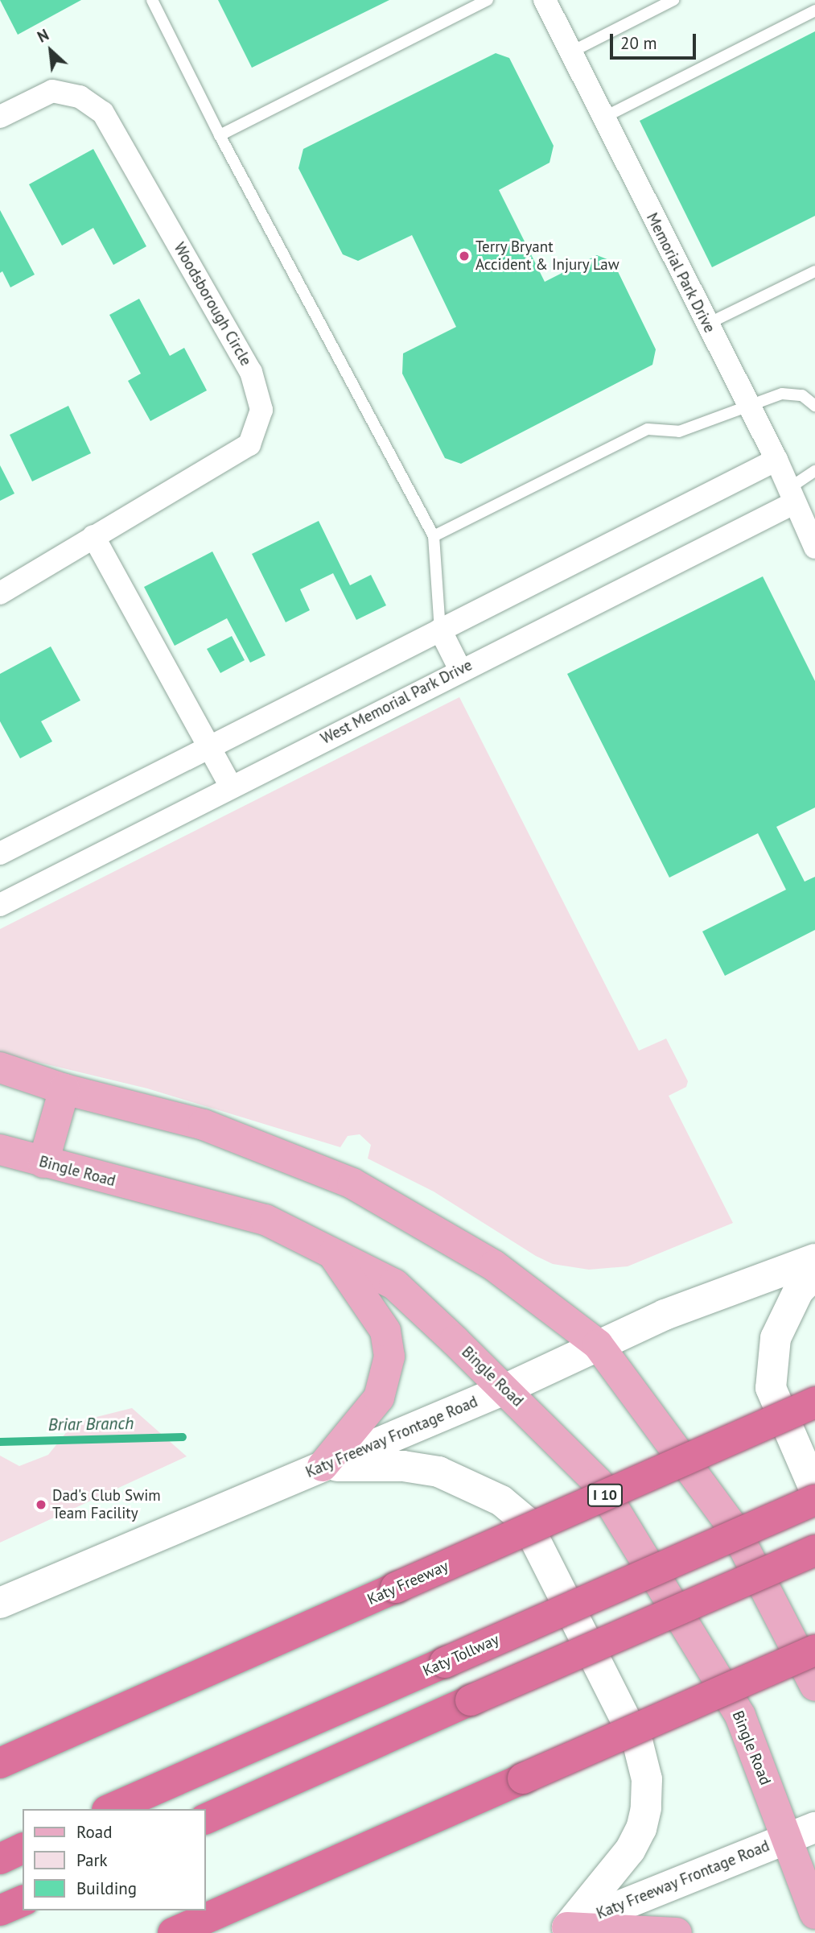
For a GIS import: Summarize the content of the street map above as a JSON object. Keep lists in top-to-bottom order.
{
  "streets": {
    "highway": ["I 10", "Katy Freeway", "Katy Tollway"],
    "main road": ["Bingle Road", "Katy Freeway Frontage Road"],
    "street": ["Memorial Park Drive", "Woodsborough Circle", "West Memorial Park Drive"]
  },
  "crossings": [
    ["Memorial Park Drive", "West Memorial Park Drive"],
    ["Bingle Road", "Katy Freeway Frontage Road"]
  ],
  "water": ["Briar Branch"],
  "places": ["Terry Bryant Accident & Injury Law", "Dad's Club Swim Team Facility"],
  "legend": ["Road", "Park", "Building"],
  "scale_bar": "20 m",
  "north": "top left"
}
